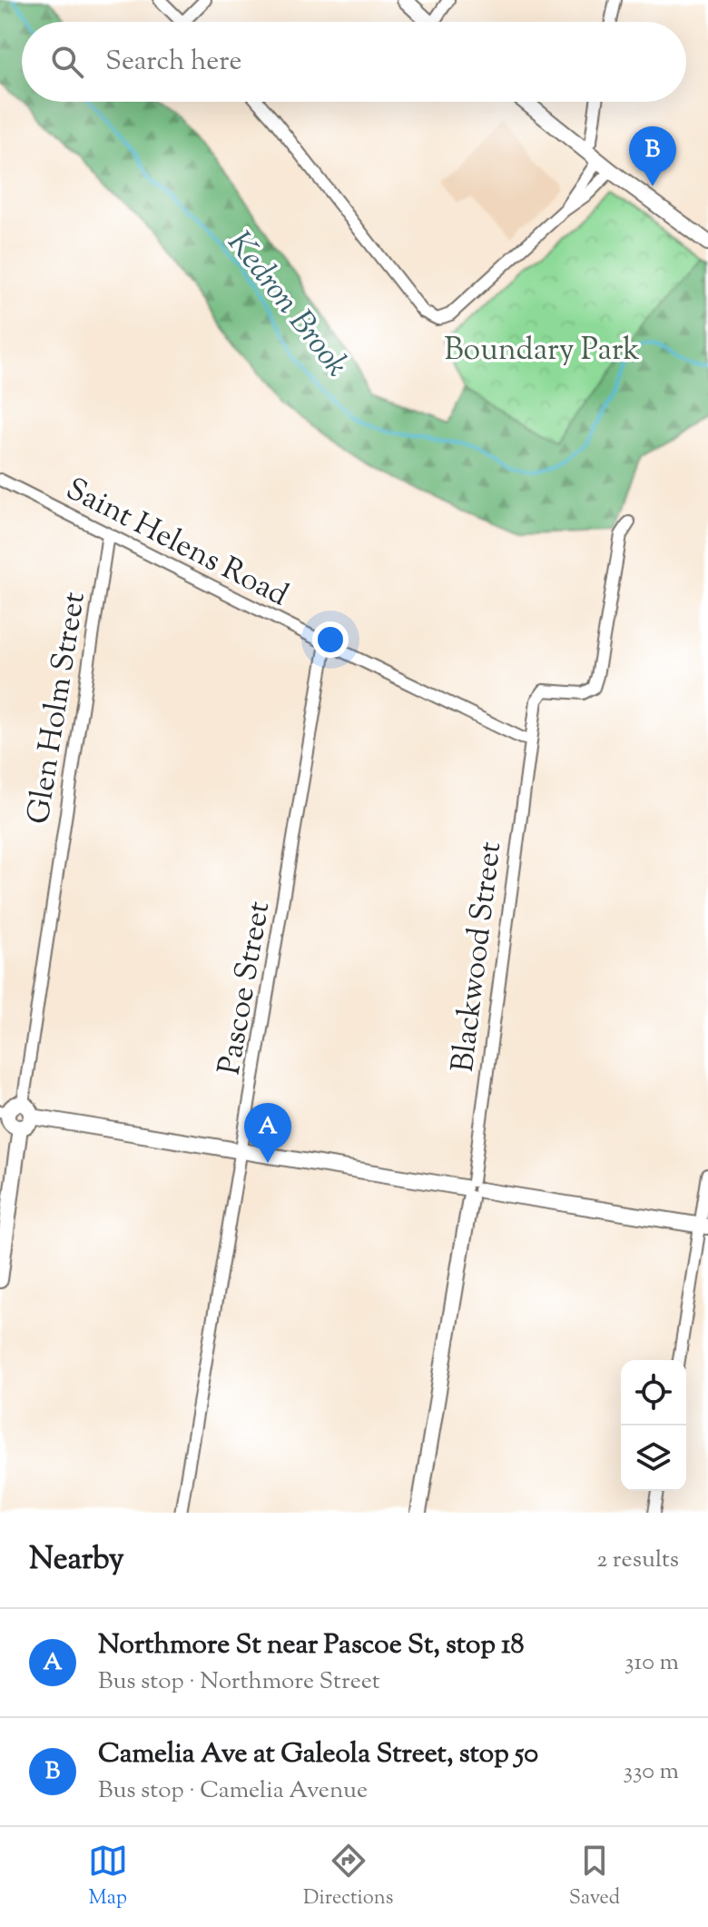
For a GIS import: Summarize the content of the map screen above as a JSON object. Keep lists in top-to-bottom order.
{
  "streets": {
    "street": [
      "Saint Helens Road",
      "Glen Holm Street",
      "Blackwood Street",
      "Pascoe Street"
    ]
  },
  "crossings": [
    ["Saint Helens Road", "Glen Holm Street"],
    ["Saint Helens Road", "Blackwood Street"],
    ["Saint Helens Road", "Pascoe Street"]
  ],
  "water": ["Kedron Brook"],
  "parks": ["Boundary Park"],
  "page": {
    "search": "Search here",
    "pins": ["B", "A"],
    "heading": ["Nearby", "2 results"],
    "list": [
      {
        "mark": "A",
        "name": "Northmore St near Pascoe St, stop 18",
        "note": "Bus stop · Northmore Street",
        "value": "310 m"
      },
      {
        "mark": "B",
        "name": "Camelia Ave at Galeola Street, stop 50",
        "note": "Bus stop · Camelia Avenue",
        "value": "330 m"
      }
    ],
    "nav": ["Map", "Directions", "Saved"]
  }
}
